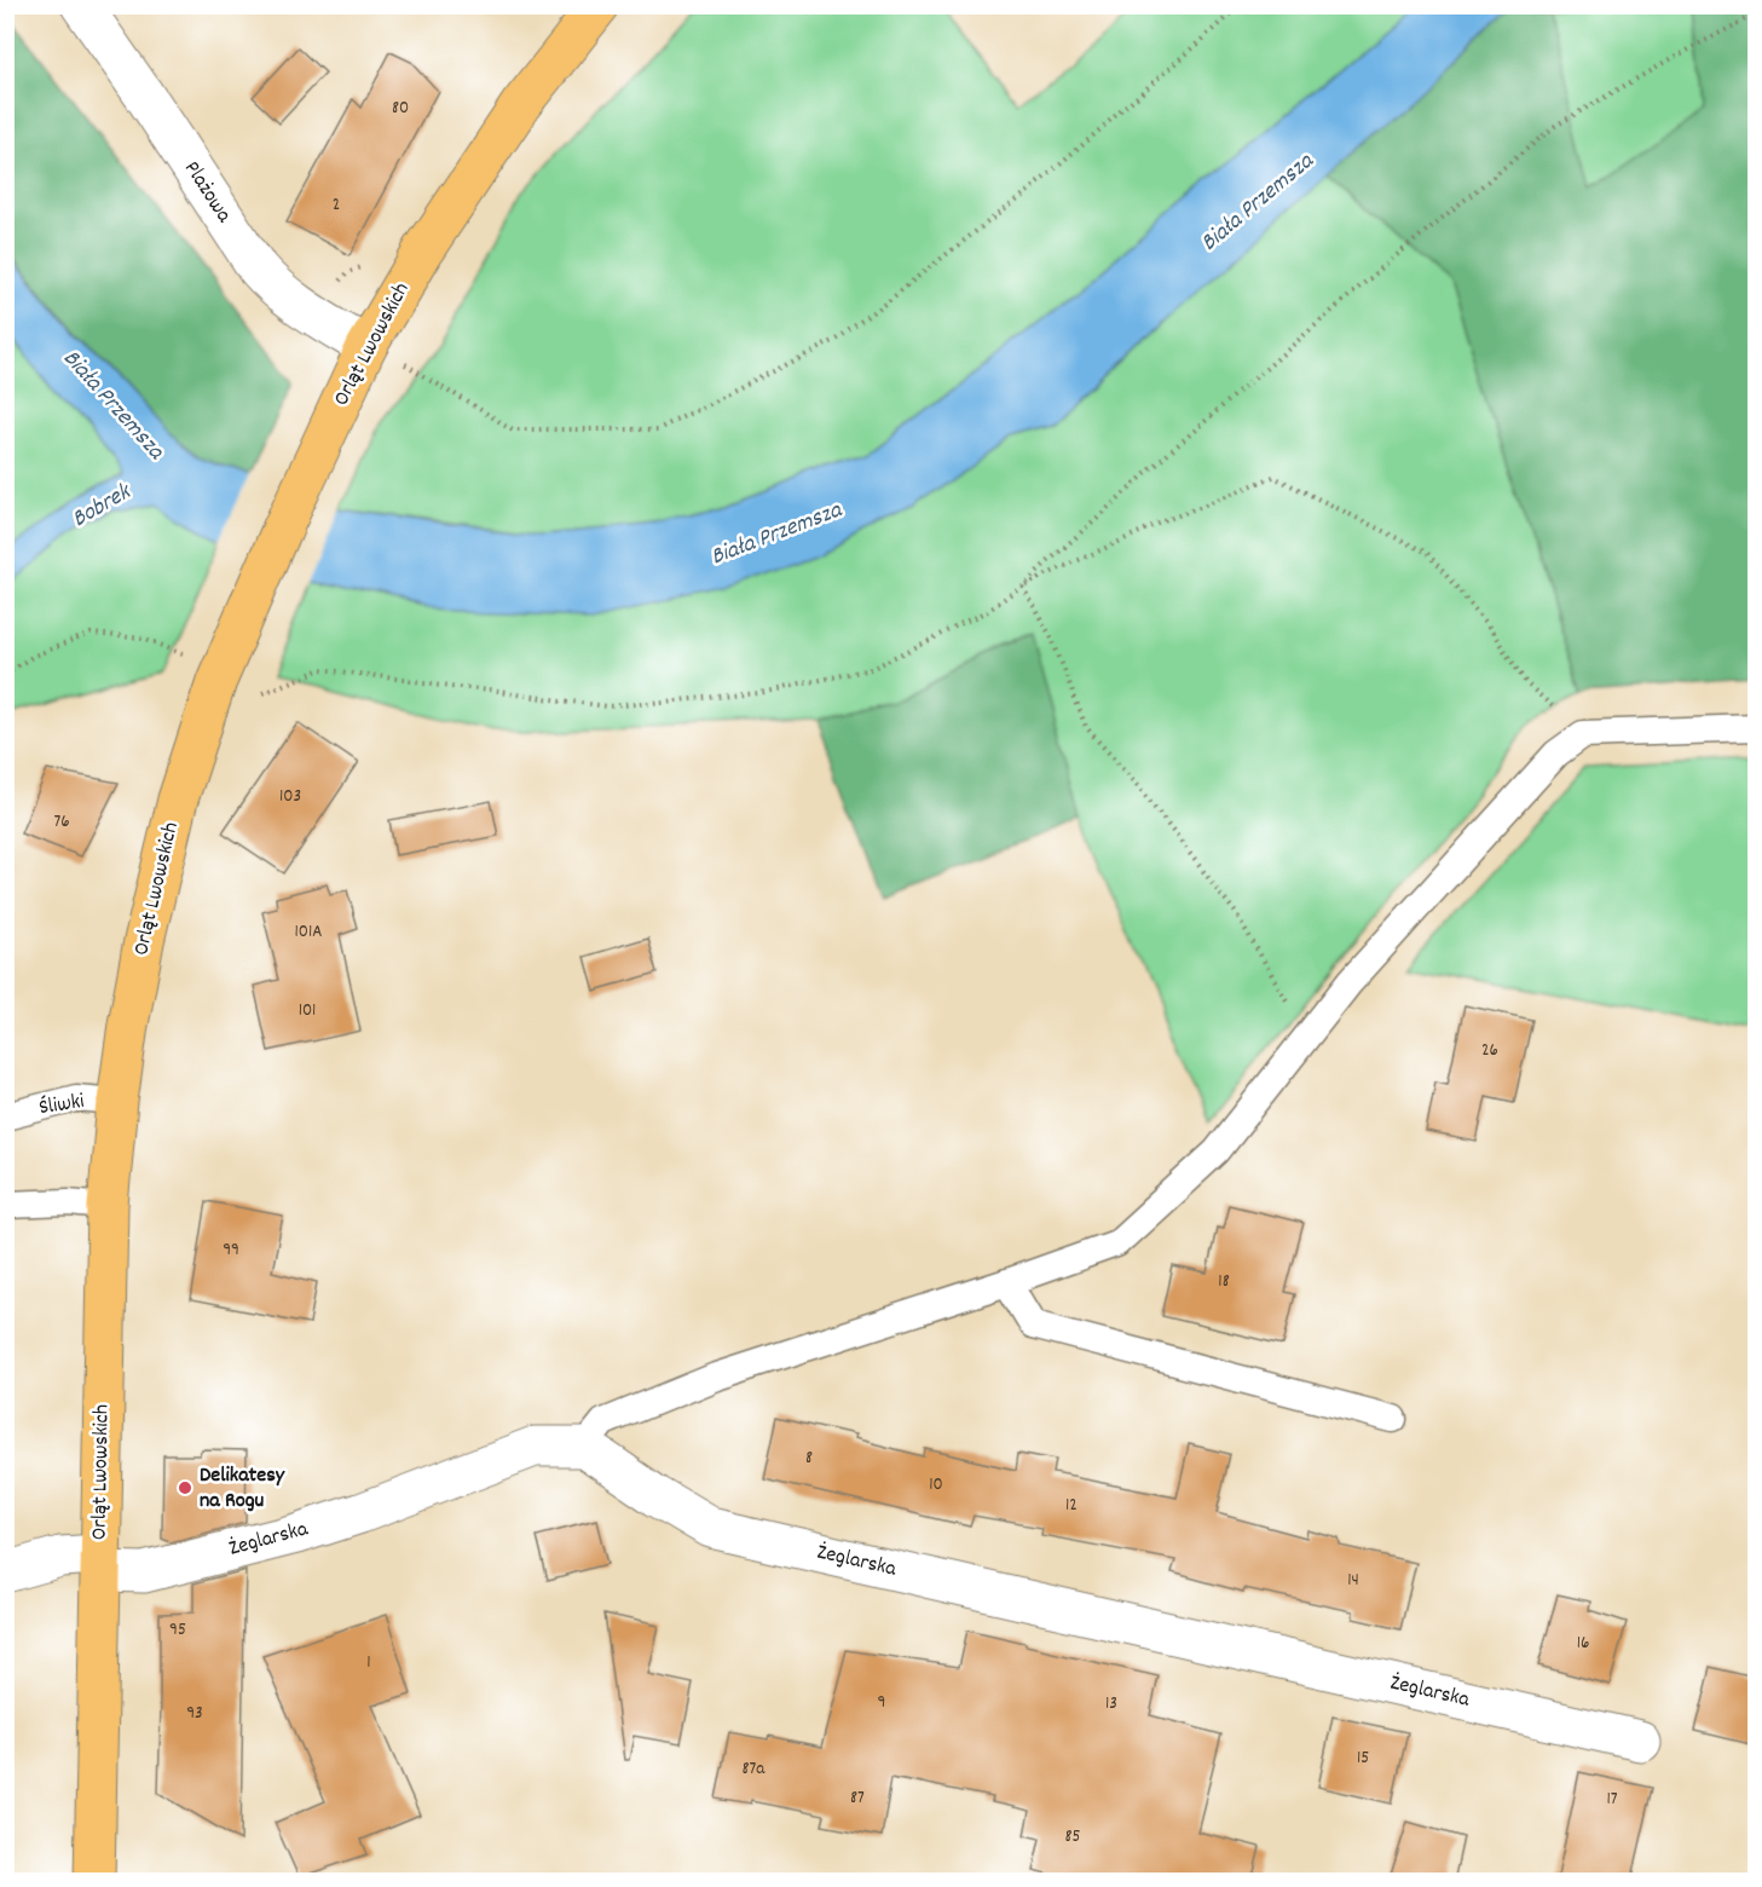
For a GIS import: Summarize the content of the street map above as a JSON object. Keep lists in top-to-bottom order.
{
  "streets": {
    "main road": ["Orląt Lwowskich"],
    "street": ["Plażowa", "Żeglarska"],
    "lane": ["Śliwki"]
  },
  "crossings": [
    ["Plażowa", "Orląt Lwowskich"],
    ["Orląt Lwowskich", "Śliwki"],
    ["Orląt Lwowskich", "Żeglarska"]
  ],
  "water": ["Biała Przemsza", "Bobrek"],
  "places": ["Delikatesy na Rogu"],
  "house_numbers": [
    "80",
    "2",
    "103",
    "76",
    "101A",
    "101",
    "26",
    "99",
    "18",
    "8",
    "10",
    "12",
    "14",
    "95",
    "16",
    "1",
    "9",
    "13",
    "93",
    "15",
    "87a",
    "87",
    "17",
    "85"
  ]
}
